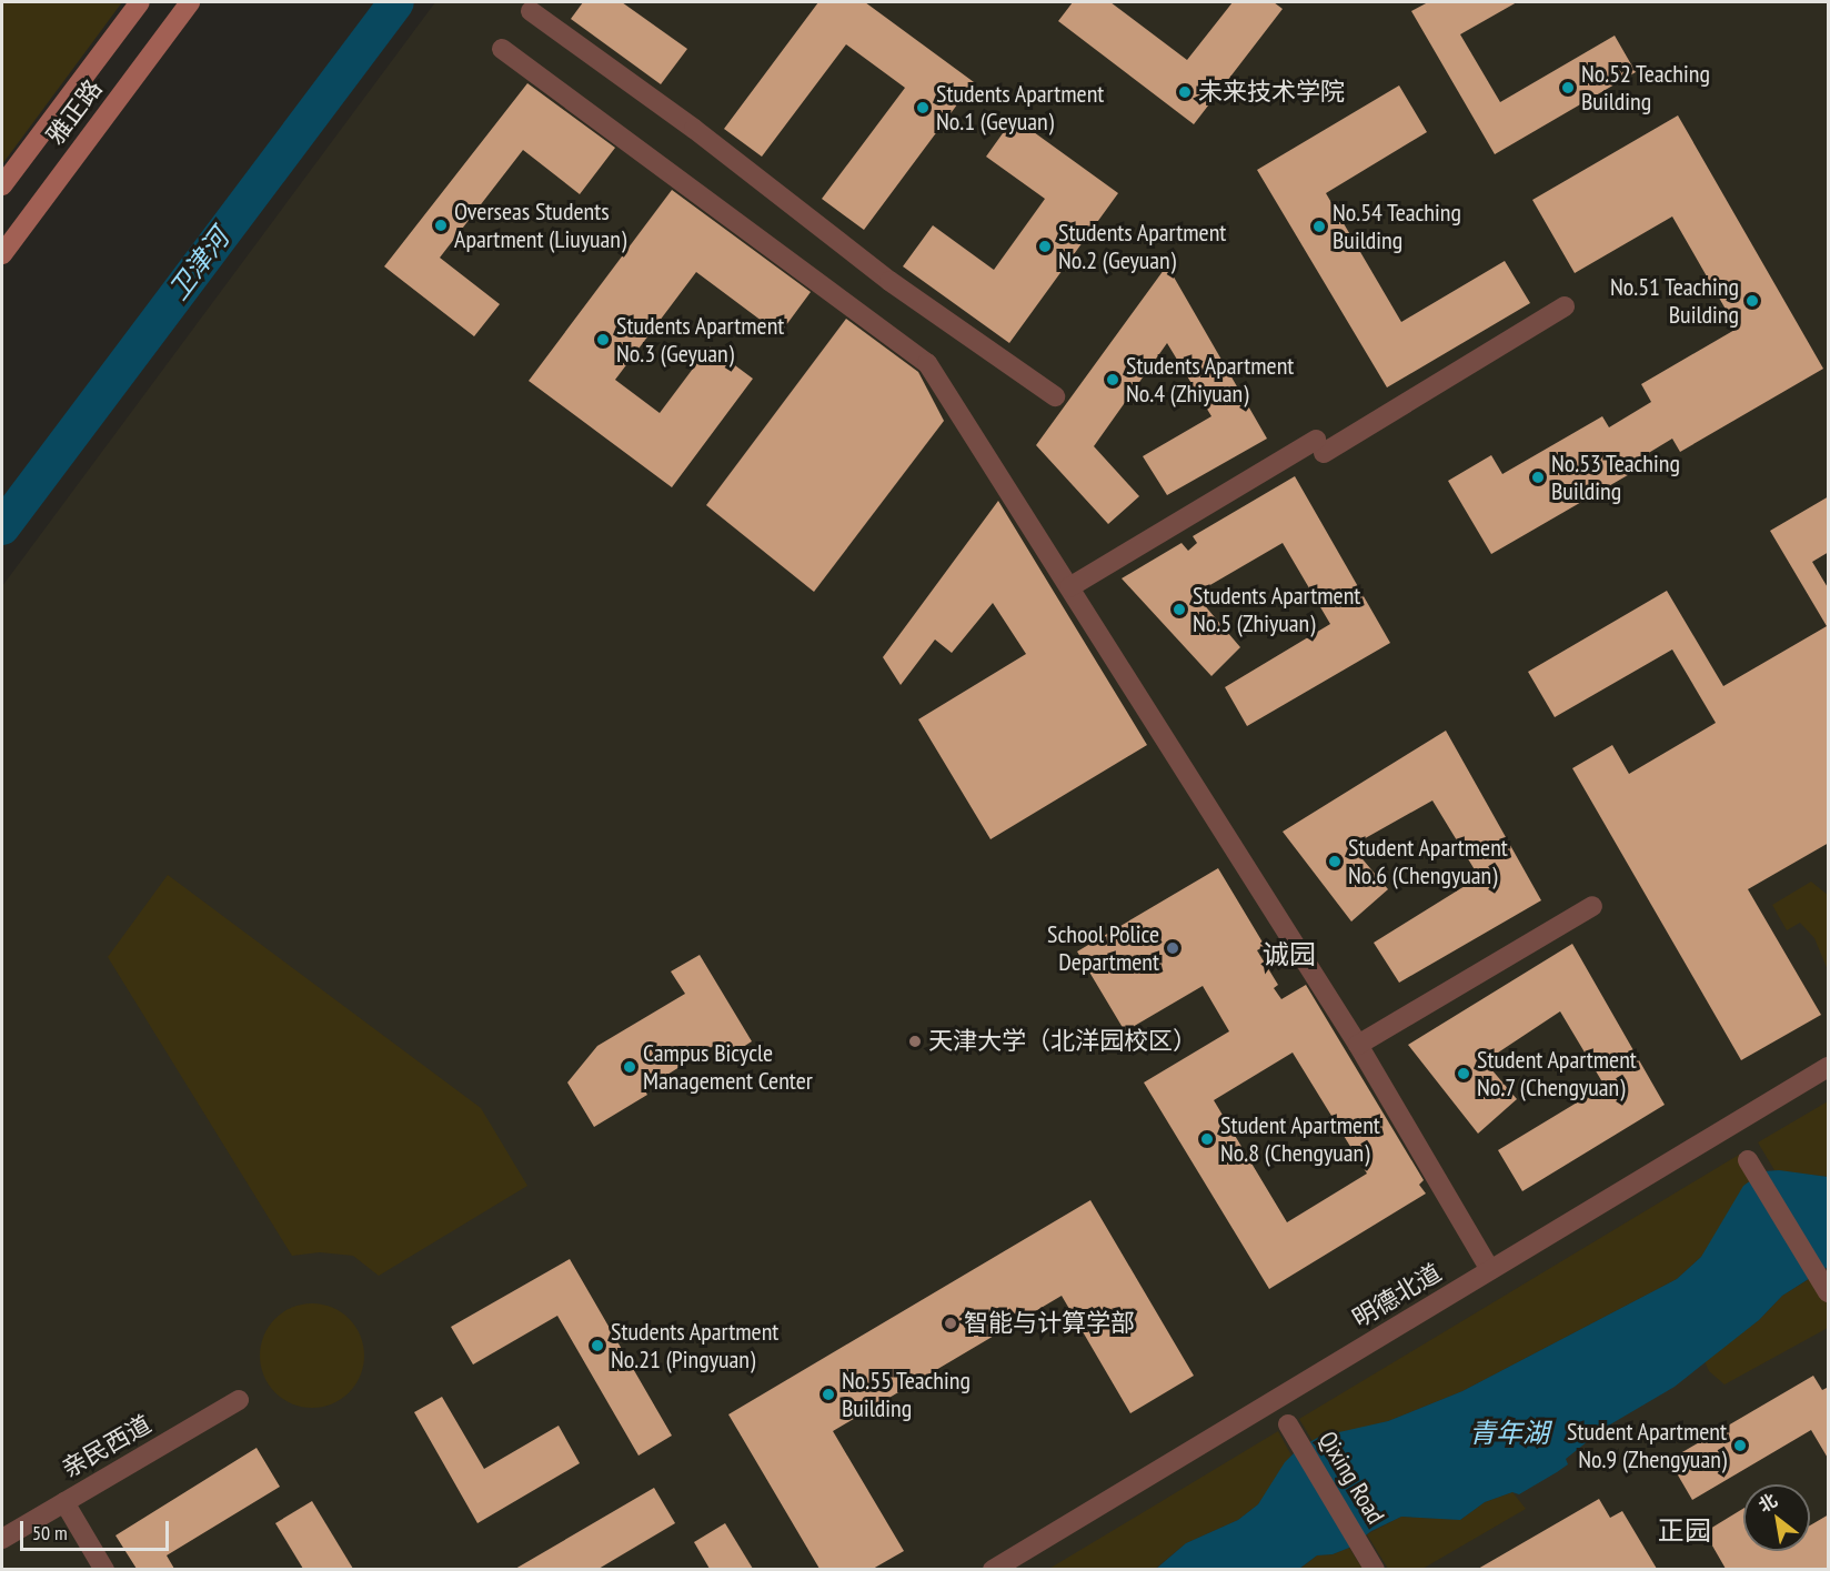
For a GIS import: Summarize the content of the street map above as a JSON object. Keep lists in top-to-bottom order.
{
  "streets": {
    "main road": ["雅正路"],
    "street": ["明德北道", "亲民西道", "Qixing Road"]
  },
  "districts": ["诚园", "正园"],
  "water": ["卫津河", "青年湖"],
  "places": [
    "No.52 Teaching Building",
    "未来技术学院",
    "Students Apartment No.1 (Geyuan)",
    "Overseas Students Apartment (Liuyuan)",
    "No.54 Teaching Building",
    "Students Apartment No.2 (Geyuan)",
    "No.51 Teaching Building",
    "Students Apartment No.3 (Geyuan)",
    "Students Apartment No.4 (Zhiyuan)",
    "No.53 Teaching Building",
    "Students Apartment No.5 (Zhiyuan)",
    "Student Apartment No.6 (Chengyuan)",
    "School Police Department",
    "天津大学（北洋园校区）",
    "Campus Bicycle Management Center",
    "Student Apartment No.7 (Chengyuan)",
    "Student Apartment No.8 (Chengyuan)",
    "智能与计算学部",
    "Students Apartment No.21 (Pingyuan)",
    "No.55 Teaching Building",
    "Student Apartment No.9 (Zhengyuan)"
  ],
  "scale_bar": "50 m",
  "north": "top left"
}
